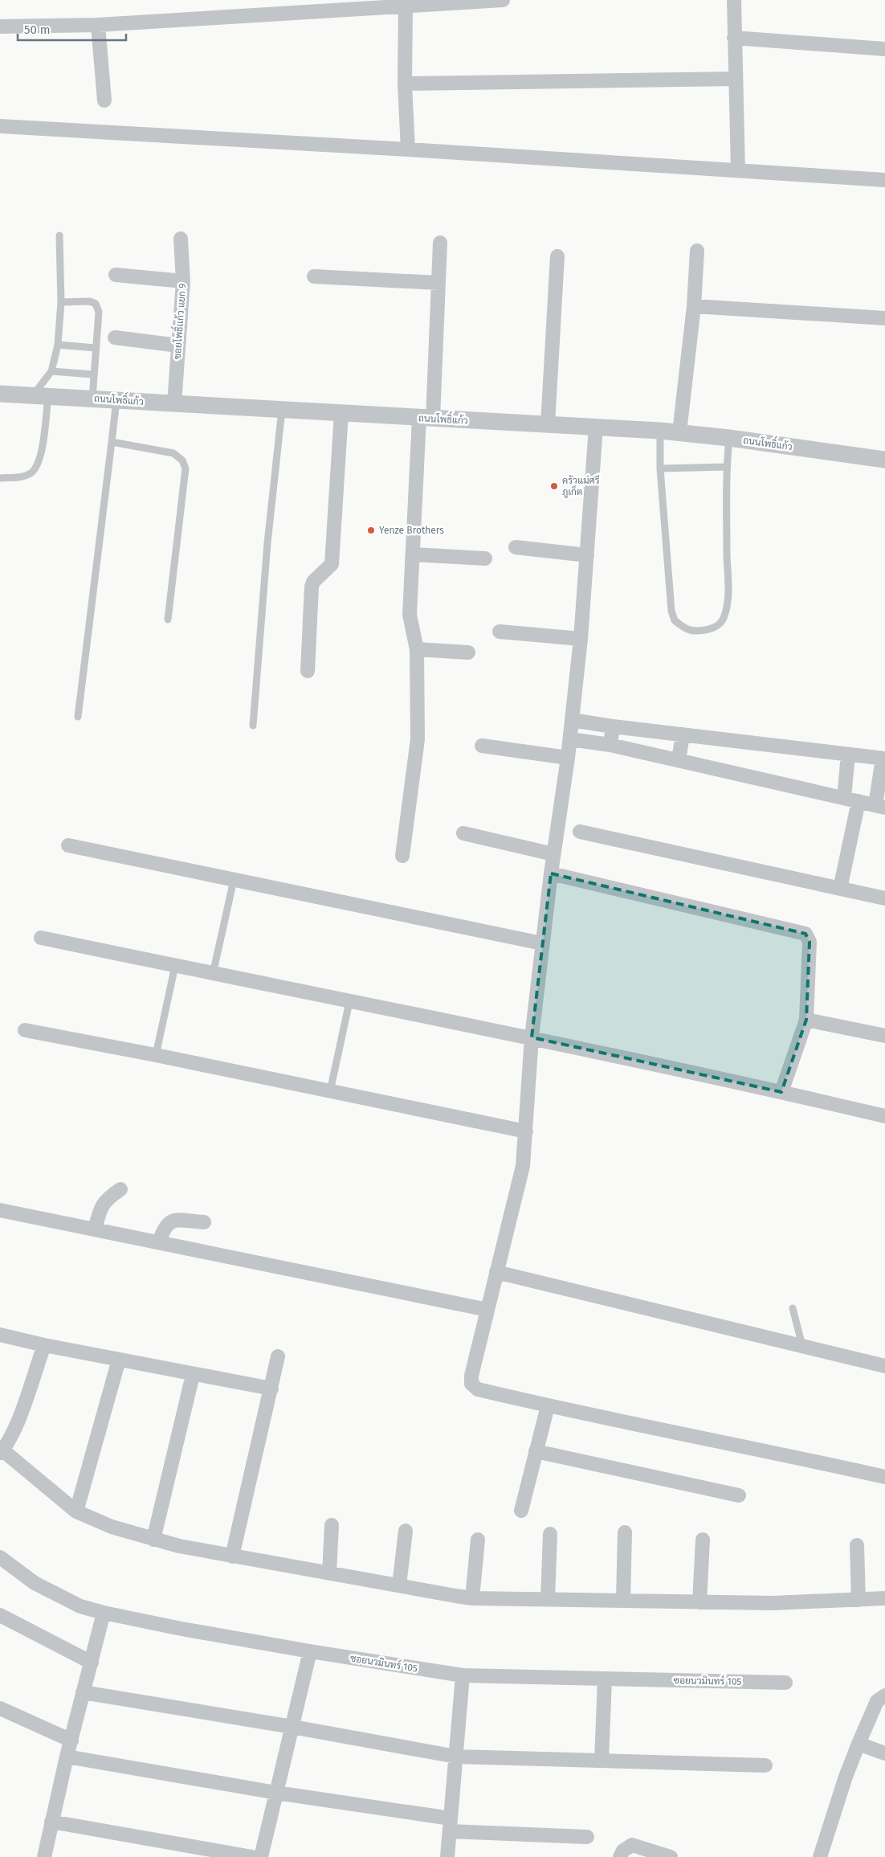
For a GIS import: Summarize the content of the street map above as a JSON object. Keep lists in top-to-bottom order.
{
  "streets": {
    "street": ["ซอยโพธิ์เเก้ว แยก 9", "ถนนโพธิ์แก้ว", "ซอยนวมินทร์ 105"]
  },
  "crossings": [
    ["ซอยโพธิ์เเก้ว แยก 9", "ถนนโพธิ์แก้ว"]
  ],
  "places": ["ครัวแม่ศรี ภูเก็ต", "Yenze Brothers"],
  "scale_bar": "50 m"
}
